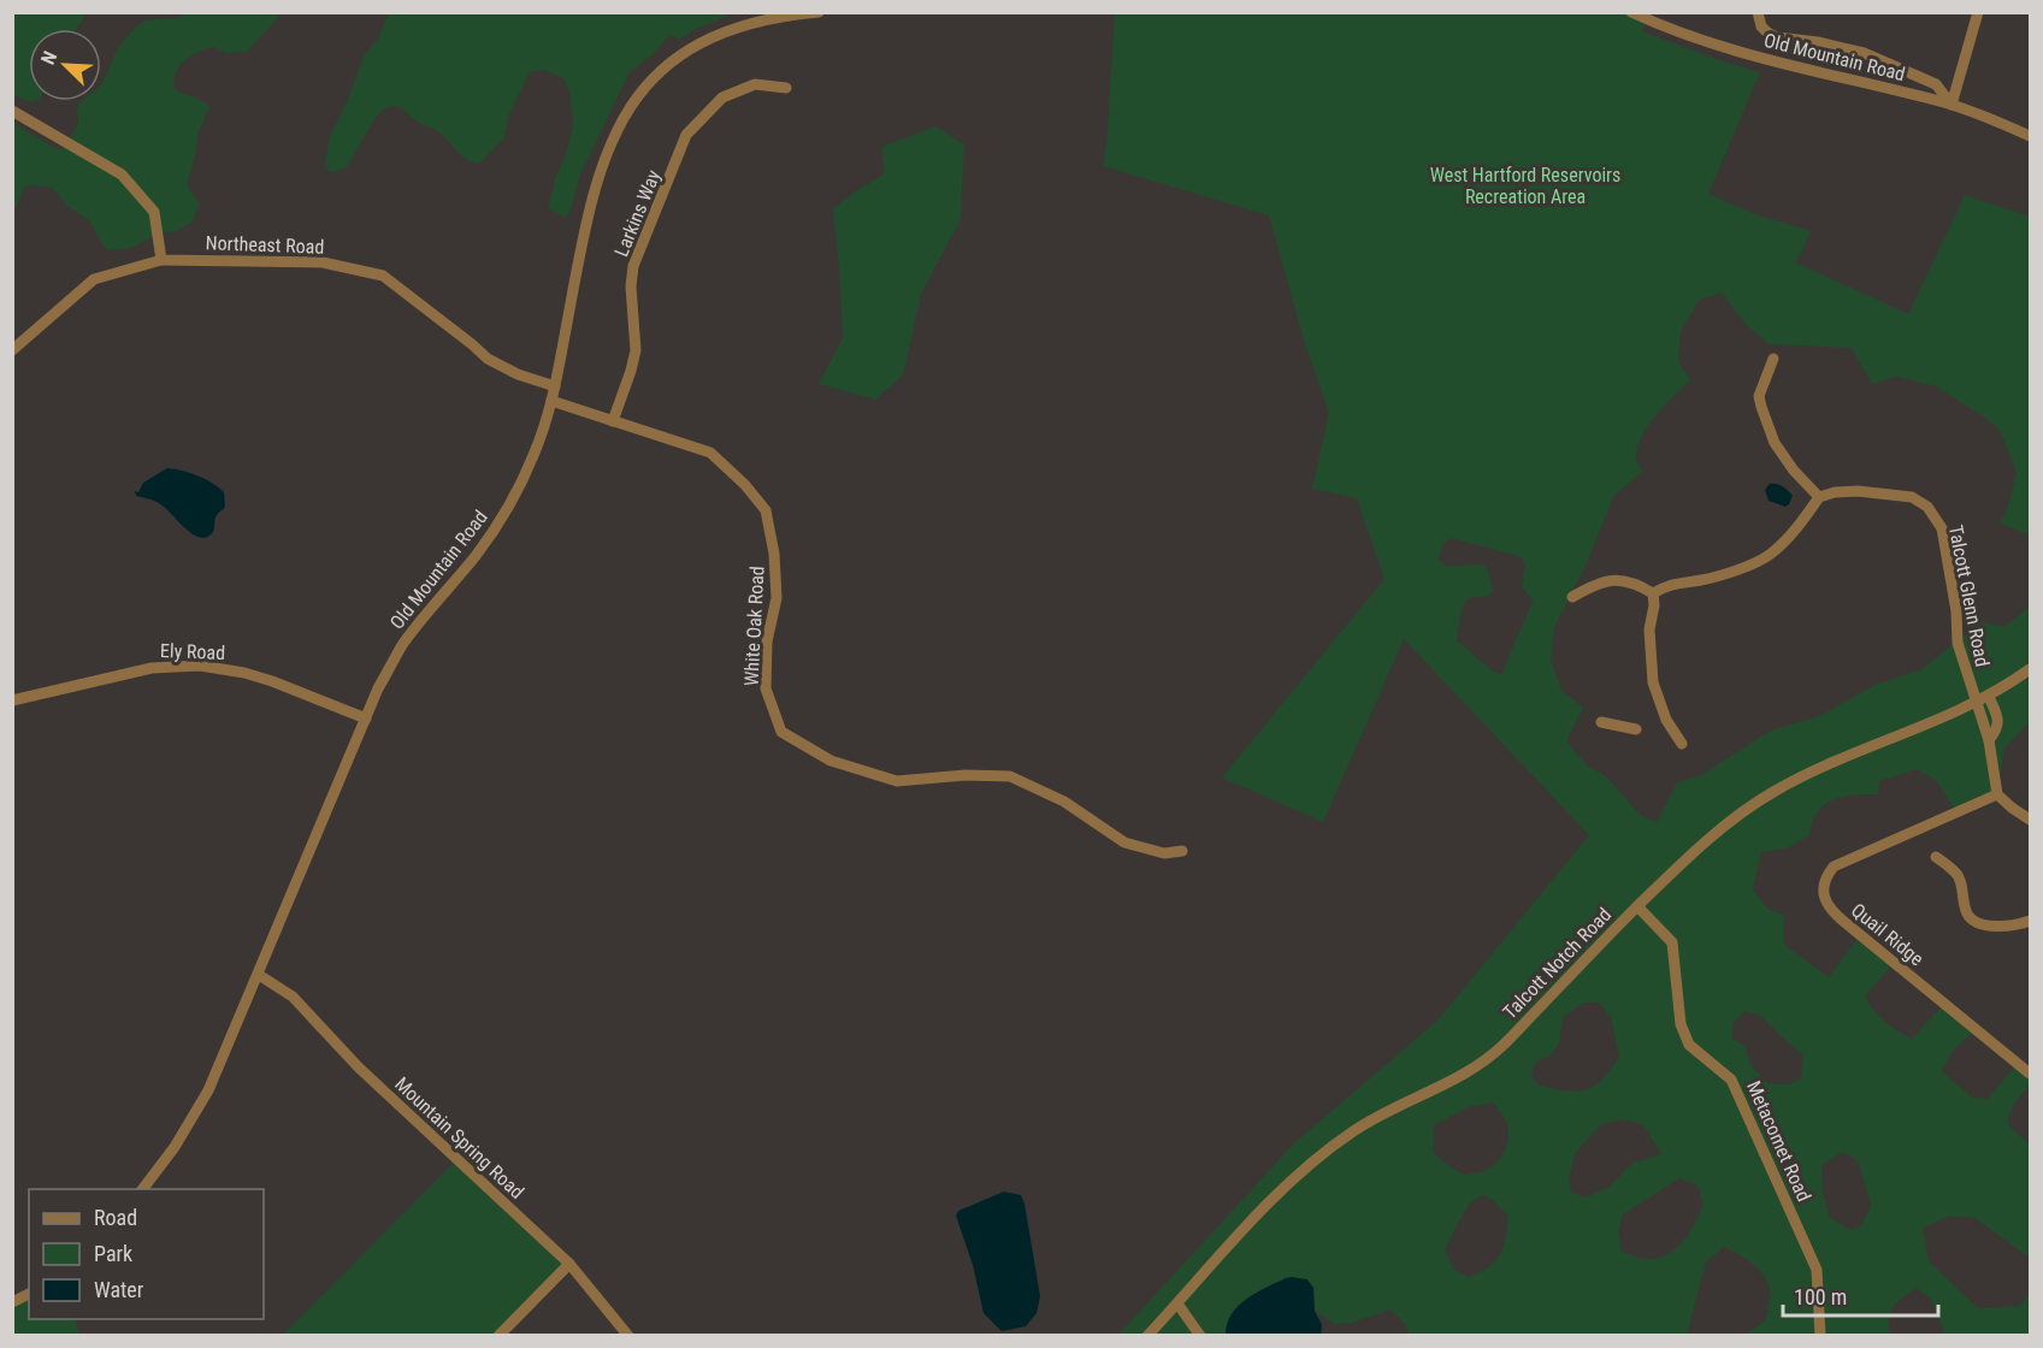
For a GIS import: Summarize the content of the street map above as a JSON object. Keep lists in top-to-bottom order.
{
  "streets": {
    "street": [
      "Old Mountain Road",
      "Larkins Way",
      "Northeast Road",
      "Talcott Glenn Road",
      "White Oak Road",
      "Ely Road",
      "Quail Ridge",
      "Talcott Notch Road",
      "Mountain Spring Road",
      "Metacomet Road"
    ]
  },
  "crossings": [
    ["Old Mountain Road", "Northeast Road"],
    ["Old Mountain Road", "White Oak Road"],
    ["Old Mountain Road", "Ely Road"],
    ["Old Mountain Road", "Mountain Spring Road"],
    ["Larkins Way", "White Oak Road"],
    ["Talcott Glenn Road", "Talcott Notch Road"],
    ["Talcott Notch Road", "Metacomet Road"]
  ],
  "parks": ["West Hartford Reservoirs Recreation Area"],
  "legend": ["Road", "Park", "Water"],
  "scale_bar": "100 m",
  "north": "top left"
}
